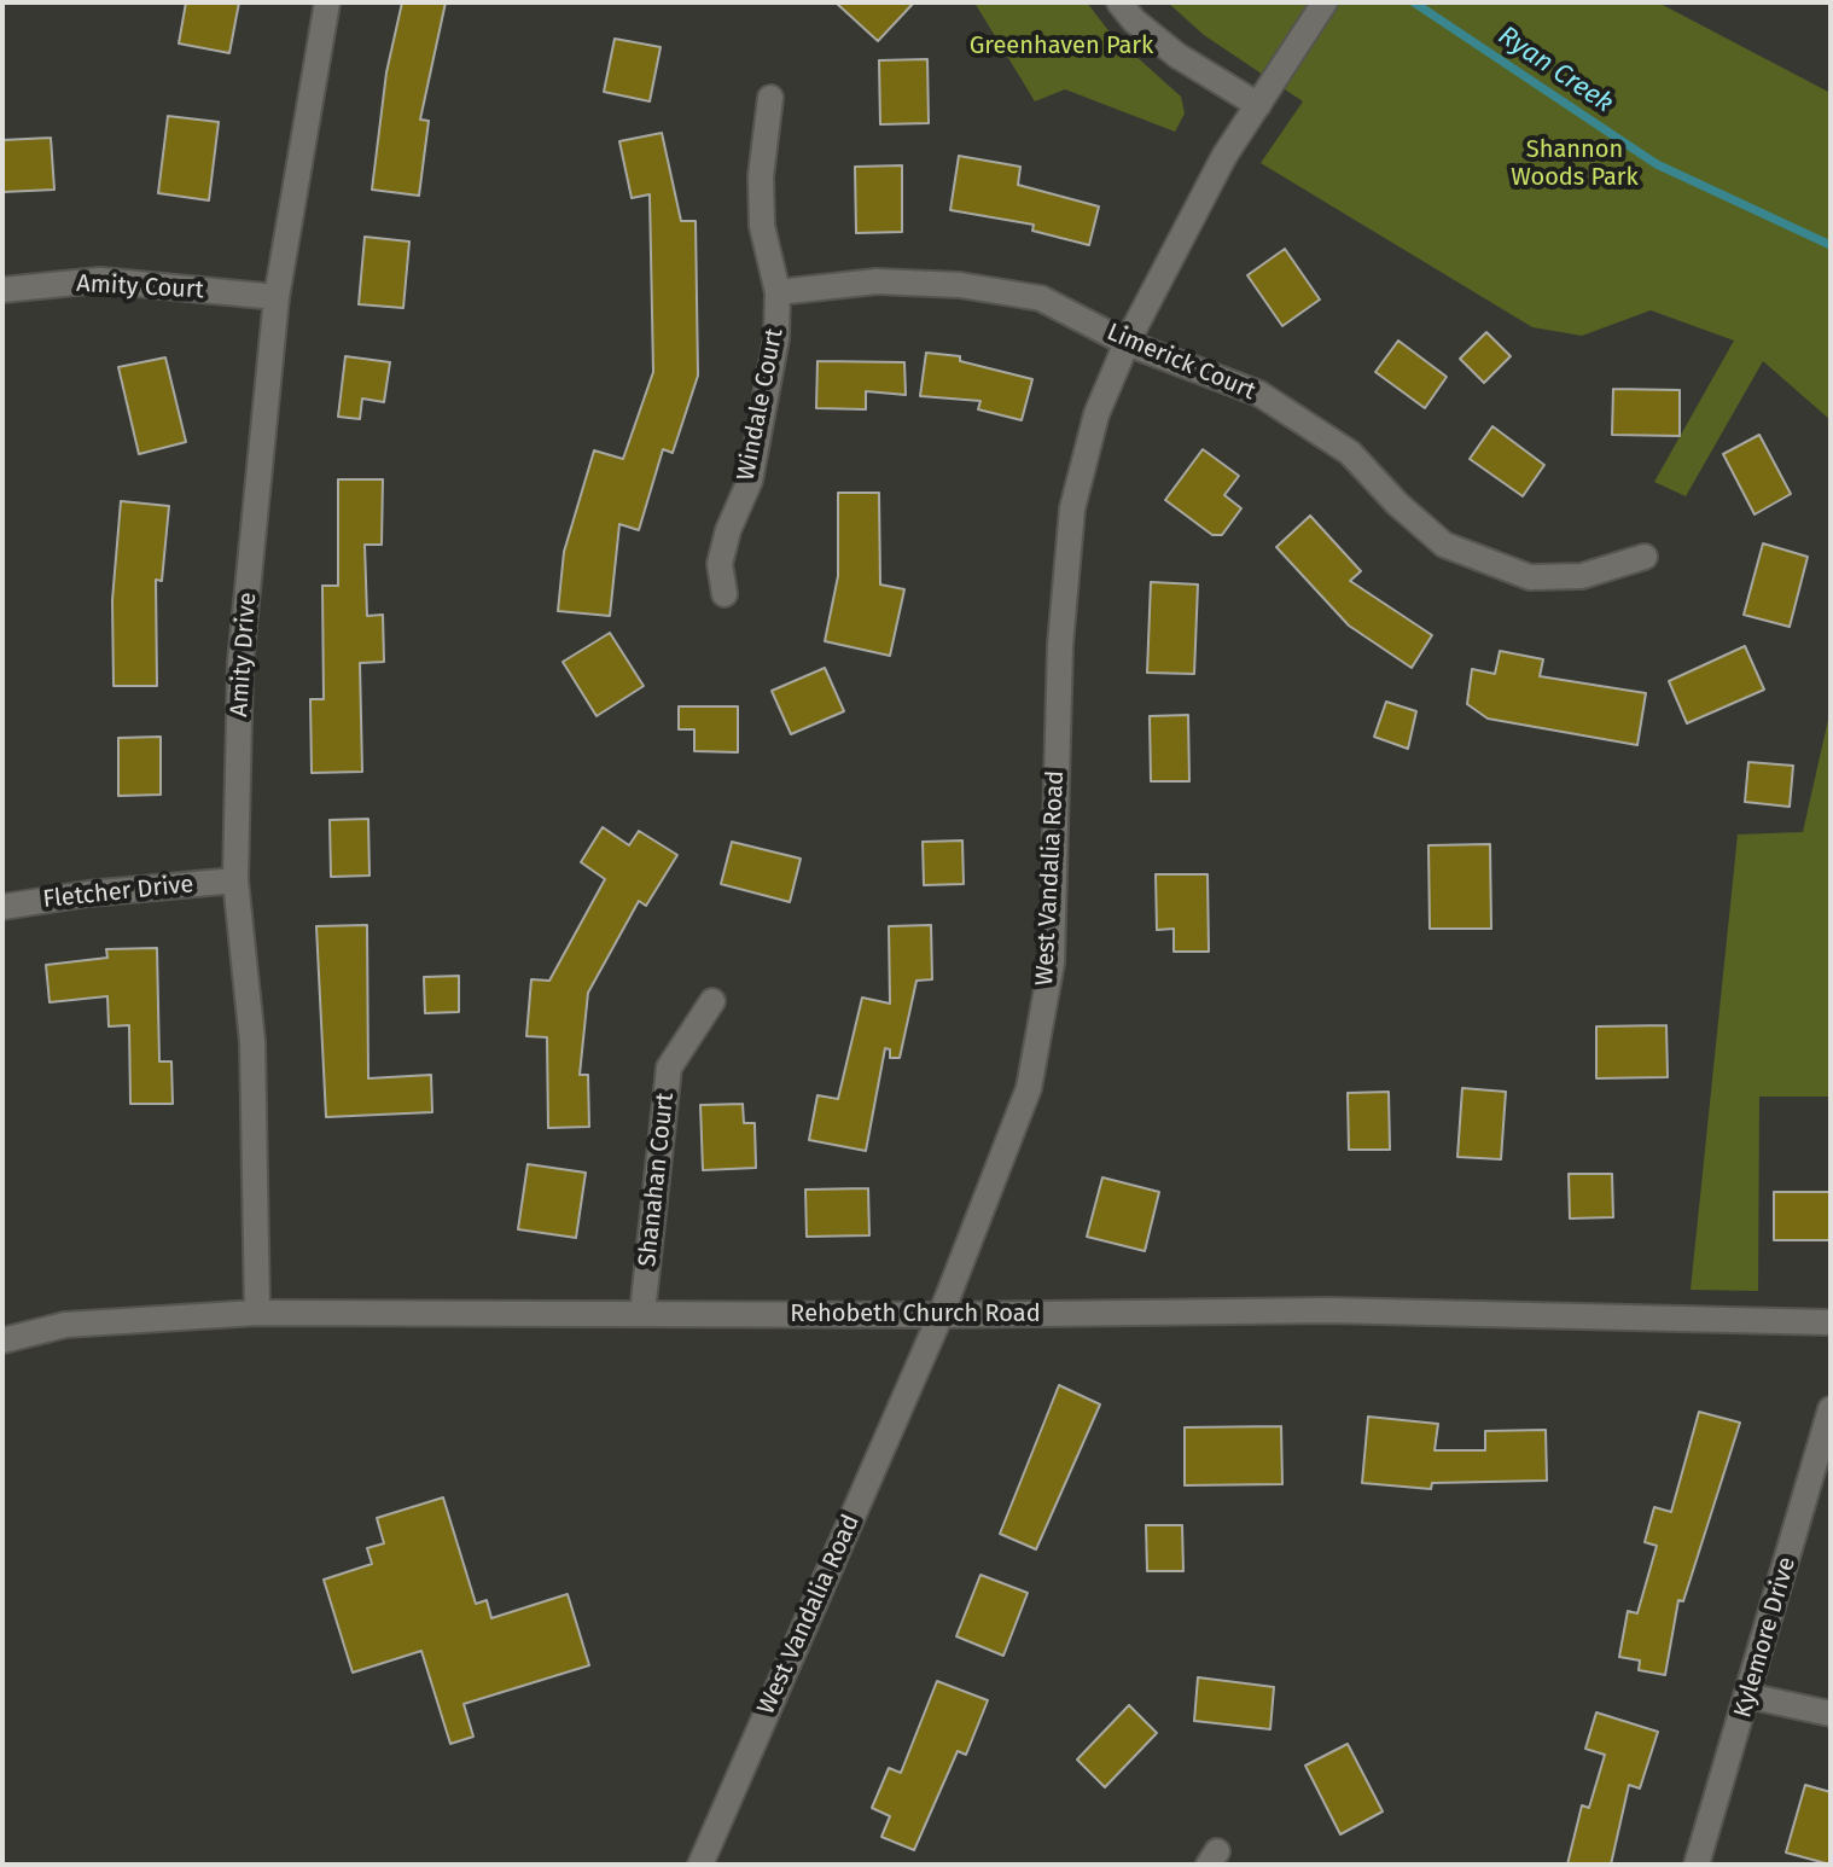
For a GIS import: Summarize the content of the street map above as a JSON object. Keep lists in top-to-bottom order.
{
  "streets": {
    "street": [
      "Amity Court",
      "Limerick Court",
      "Windale Court",
      "Amity Drive",
      "West Vandalia Road",
      "Fletcher Drive",
      "Shanahan Court",
      "Rehobeth Church Road",
      "Kylemore Drive"
    ]
  },
  "crossings": [
    ["Amity Court", "Amity Drive"],
    ["Limerick Court", "Windale Court"],
    ["Limerick Court", "West Vandalia Road"],
    ["Amity Drive", "Fletcher Drive"],
    ["Amity Drive", "Rehobeth Church Road"],
    ["West Vandalia Road", "Rehobeth Church Road"],
    ["Shanahan Court", "Rehobeth Church Road"]
  ],
  "water": ["Ryan Creek"],
  "parks": ["Greenhaven Park", "Shannon Woods Park"]
}
